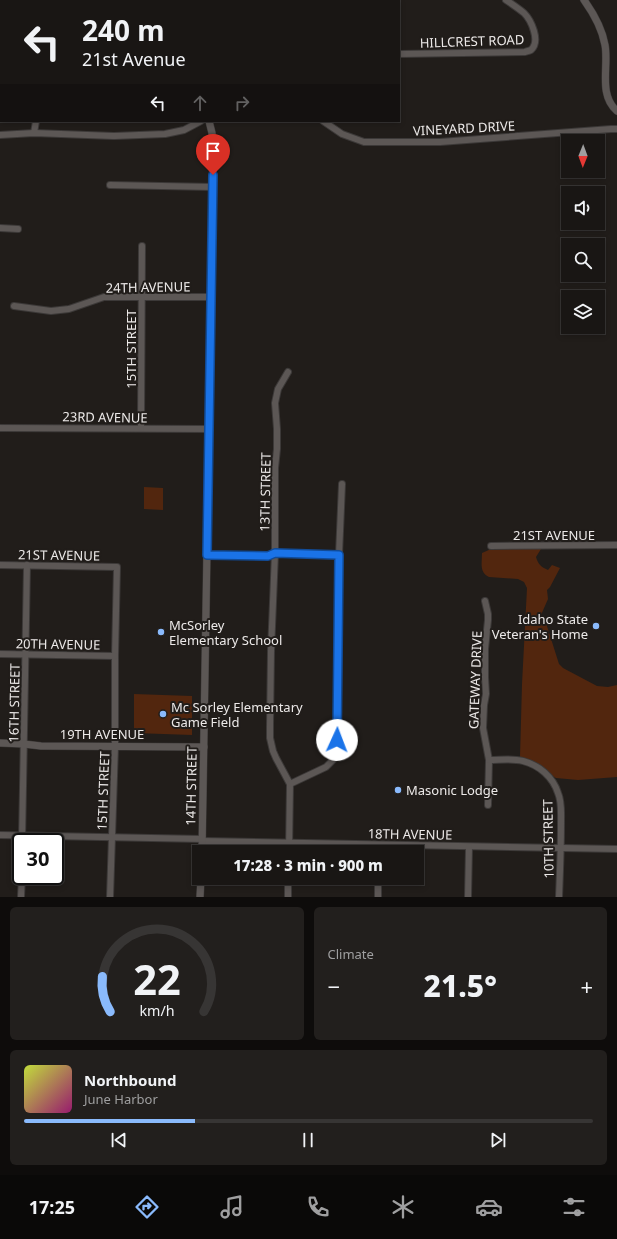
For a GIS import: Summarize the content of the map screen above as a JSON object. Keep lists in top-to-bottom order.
{
  "streets": {
    "street": [
      "HILLCREST ROAD",
      "VINEYARD DRIVE",
      "24TH AVENUE",
      "15TH STREET",
      "23RD AVENUE",
      "13TH STREET",
      "21ST AVENUE",
      "20TH AVENUE",
      "GATEWAY DRIVE",
      "16TH STREET",
      "19TH AVENUE",
      "14TH STREET",
      "18TH AVENUE",
      "10TH STREET"
    ]
  },
  "crossings": [
    ["24TH AVENUE", "15TH STREET"],
    ["24TH AVENUE", "14TH STREET"],
    ["15TH STREET", "23RD AVENUE"],
    ["15TH STREET", "21ST AVENUE"],
    ["15TH STREET", "20TH AVENUE"],
    ["15TH STREET", "19TH AVENUE"],
    ["15TH STREET", "18TH AVENUE"],
    ["23RD AVENUE", "14TH STREET"],
    ["13TH STREET", "18TH AVENUE"],
    ["21ST AVENUE", "16TH STREET"],
    ["20TH AVENUE", "16TH STREET"],
    ["GATEWAY DRIVE", "10TH STREET"],
    ["16TH STREET", "19TH AVENUE"],
    ["19TH AVENUE", "14TH STREET"],
    ["14TH STREET", "18TH AVENUE"],
    ["18TH AVENUE", "10TH STREET"]
  ],
  "places": [
    "Idaho State Veteran's Home",
    "McSorley Elementary School",
    "Mc Sorley Elementary Game Field",
    "Masonic Lodge"
  ],
  "north": "bottom",
  "page": {
    "turn": ["240 m", "21st Avenue"],
    "limit": "30",
    "trip": "17:28 · 3 min · 900 m",
    "tile": "Climate",
    "heat": ["−", "21.5°", "+"],
    "song": ["Northbound", "June Harbor"],
    "tabs": "17:25",
    "gauge": ["22", "km/h"]
  }
}
